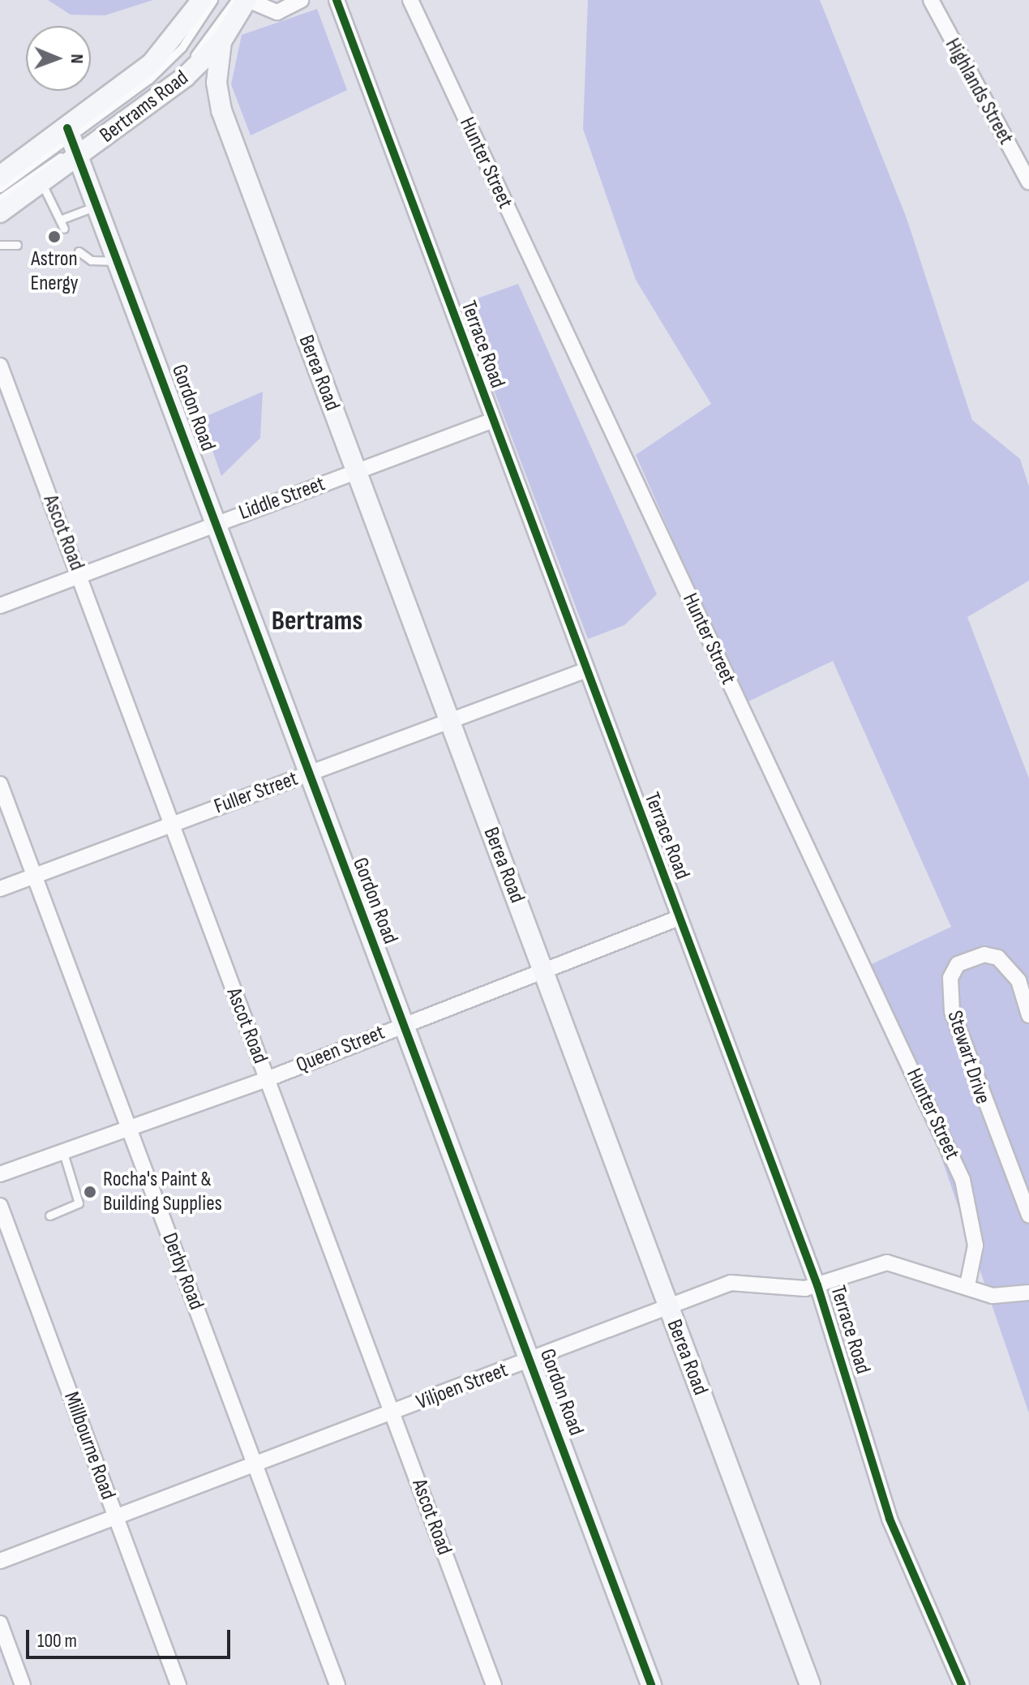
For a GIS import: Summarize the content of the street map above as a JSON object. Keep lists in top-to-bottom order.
{
  "streets": {
    "street": [
      "Highlands Street",
      "Bertrams Road",
      "Hunter Street",
      "Terrace Road",
      "Berea Road",
      "Gordon Road",
      "Liddle Street",
      "Ascot Road",
      "Fuller Street",
      "Queen Street",
      "Stewart Drive",
      "Derby Road",
      "Viljoen Street",
      "Millbourne Road"
    ]
  },
  "crossings": [
    ["Bertrams Road", "Berea Road"],
    ["Bertrams Road", "Gordon Road"],
    ["Hunter Street", "Viljoen Street"],
    ["Terrace Road", "Liddle Street"],
    ["Terrace Road", "Fuller Street"],
    ["Terrace Road", "Queen Street"],
    ["Terrace Road", "Viljoen Street"],
    ["Berea Road", "Liddle Street"],
    ["Berea Road", "Fuller Street"],
    ["Berea Road", "Queen Street"],
    ["Berea Road", "Viljoen Street"],
    ["Gordon Road", "Liddle Street"],
    ["Gordon Road", "Fuller Street"],
    ["Gordon Road", "Queen Street"],
    ["Gordon Road", "Viljoen Street"],
    ["Liddle Street", "Ascot Road"],
    ["Ascot Road", "Fuller Street"],
    ["Ascot Road", "Queen Street"],
    ["Ascot Road", "Viljoen Street"],
    ["Fuller Street", "Derby Road"],
    ["Queen Street", "Derby Road"],
    ["Derby Road", "Viljoen Street"],
    ["Viljoen Street", "Millbourne Road"]
  ],
  "districts": ["Bertrams"],
  "places": ["Astron Energy", "Rocha's Paint & Building Supplies"],
  "scale_bar": "100 m",
  "north": "right"
}
